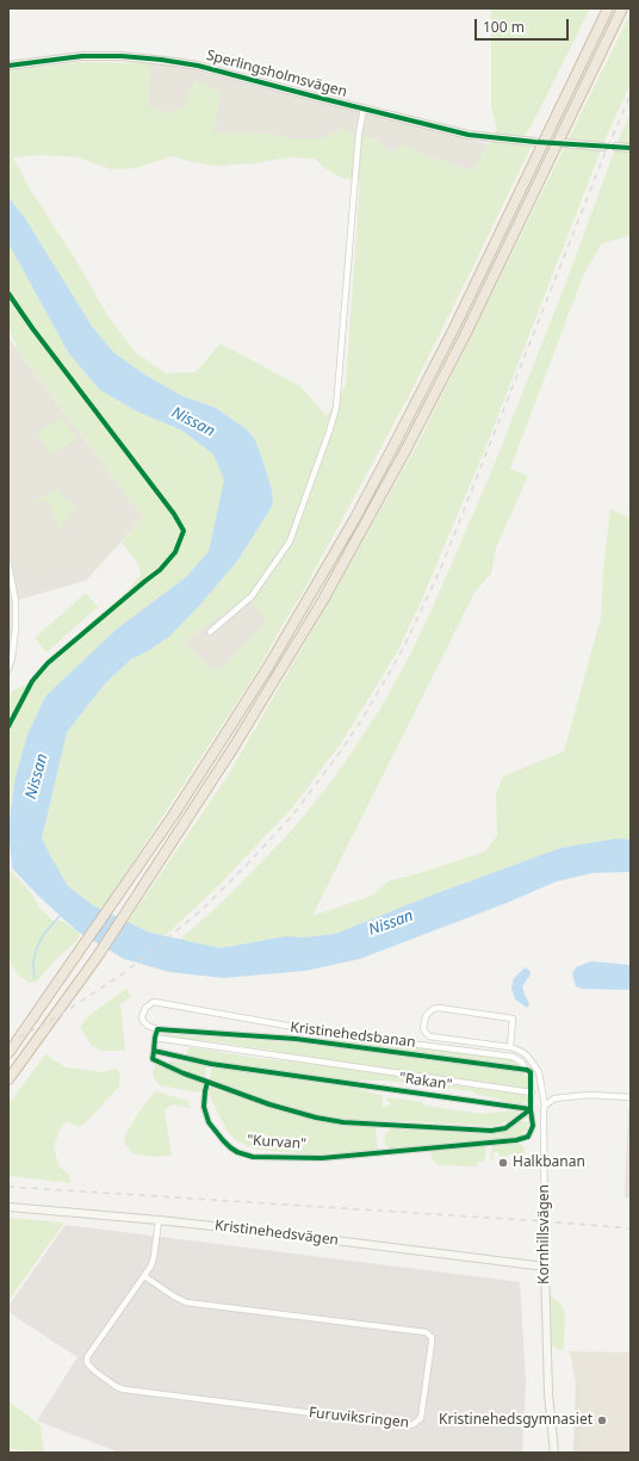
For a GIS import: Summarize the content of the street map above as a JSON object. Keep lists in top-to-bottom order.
{
  "streets": {
    "street": [
      "Sperlingsholmsvägen",
      "Kristinehedsbanan",
      "\"Rakan\"",
      "\"Kurvan\"",
      "Kristinehedsvägen",
      "Kornhillsvägen",
      "Furuviksringen"
    ]
  },
  "crossings": [
    ["Kristinehedsbanan", "Kornhillsvägen"],
    ["\"Rakan\"", "\"Kurvan\""],
    ["Kristinehedsvägen", "Kornhillsvägen"],
    ["Kristinehedsvägen", "Furuviksringen"]
  ],
  "water": ["Nissan"],
  "places": ["Halkbanan", "Kristinehedsgymnasiet"],
  "scale_bar": "100 m"
}
